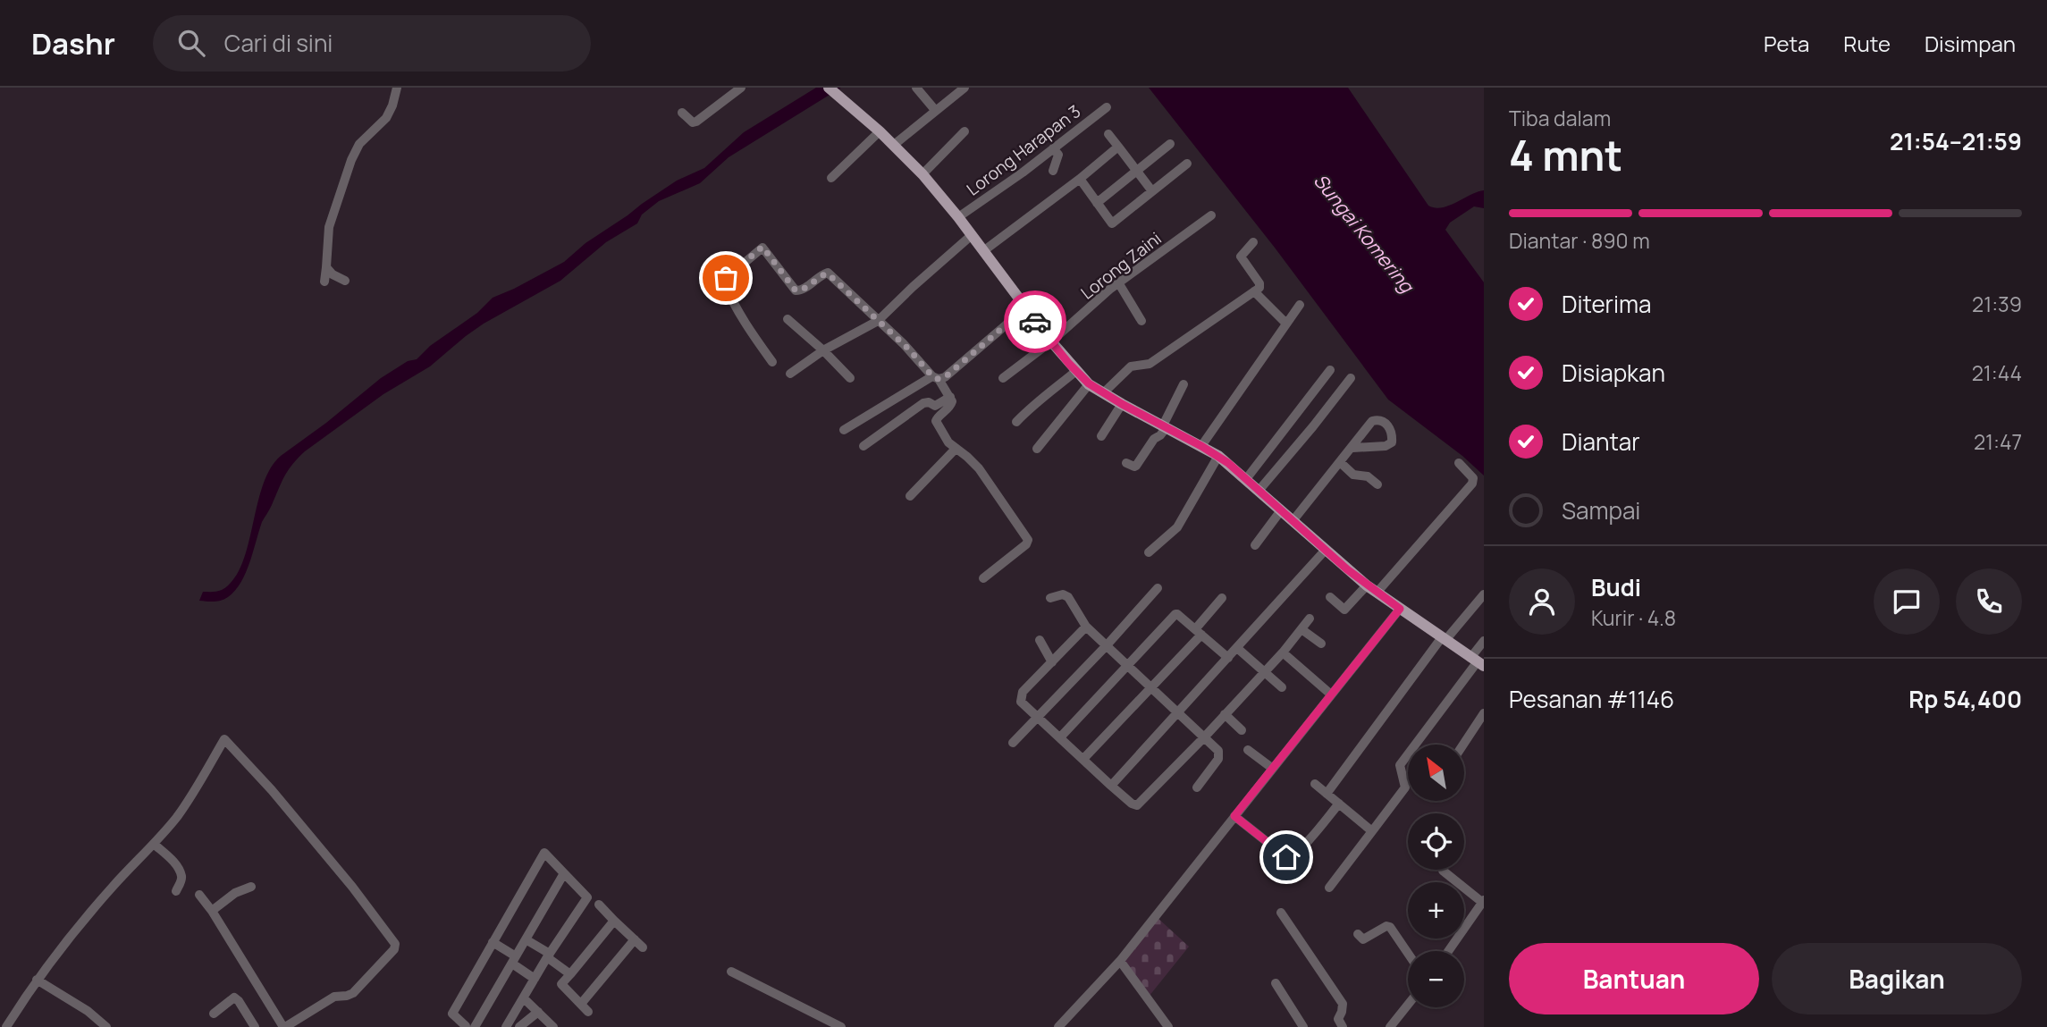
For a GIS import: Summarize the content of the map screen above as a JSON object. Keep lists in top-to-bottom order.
{
  "streets": {
    "street": ["Lorong Harapan 3", "Lorong Zaini"]
  },
  "water": ["Sungai Komering"],
  "north": "top left",
  "page": {
    "header": "Dashr",
    "search": "Cari di sini",
    "nav": ["Peta", "Rute", "Disimpan"],
    "heading": ["4 mnt", "Tiba dalam", "21:54–21:59"],
    "panel": [
      "Budi",
      "Kurir · 4.8",
      "Pesanan #1146",
      "Rp 54,400"
    ],
    "bar": "Diantar · 890 m",
    "list": [
      ["Diterima", "21:39"],
      ["Disiapkan", "21:44"],
      ["Diantar", "21:47"],
      "Sampai"
    ],
    "map_buttons": ["+", "−"],
    "buttons": ["Bantuan", "Bagikan"]
  }
}
